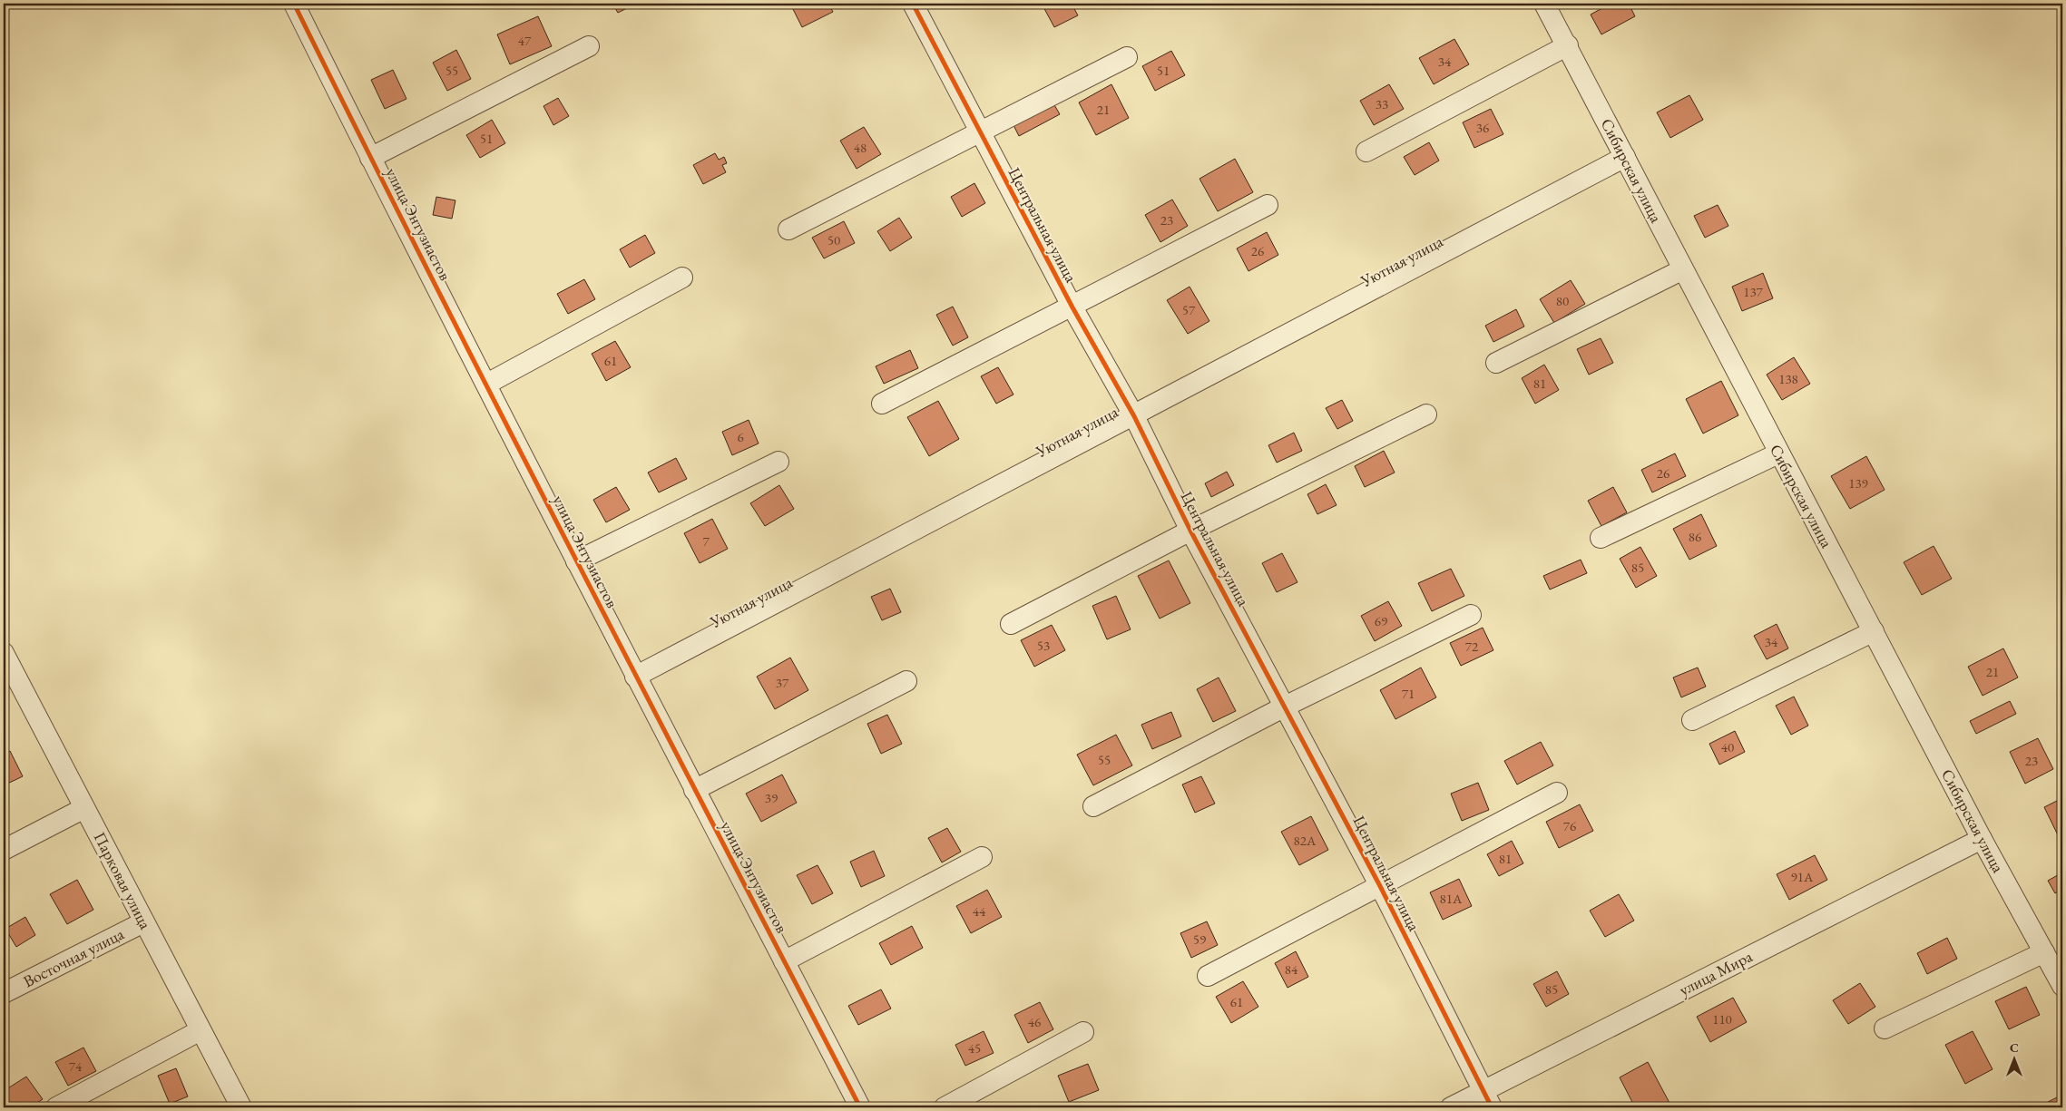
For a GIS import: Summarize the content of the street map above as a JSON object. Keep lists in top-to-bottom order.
{
  "streets": {
    "street": [
      "Сибирская улица",
      "улица Энтузиастов",
      "Центральная улица",
      "Уютная улица",
      "Парковая улица",
      "Восточная улица",
      "улица Мира"
    ]
  },
  "crossings": [
    ["Сибирская улица", "Уютная улица"],
    ["Сибирская улица", "улица Мира"],
    ["улица Энтузиастов", "Уютная улица"],
    ["Центральная улица", "Уютная улица"],
    ["Центральная улица", "улица Мира"],
    ["Парковая улица", "Восточная улица"]
  ],
  "house_numbers": [
    "47",
    "34",
    "55",
    "51",
    "33",
    "21",
    "36",
    "51",
    "48",
    "23",
    "50",
    "26",
    "137",
    "80",
    "57",
    "61",
    "138",
    "81",
    "6",
    "26",
    "139",
    "86",
    "7",
    "85",
    "69",
    "34",
    "53",
    "72",
    "21",
    "37",
    "71",
    "40",
    "55",
    "23",
    "39",
    "76",
    "82А",
    "81",
    "91А",
    "81А",
    "44",
    "59",
    "84",
    "85",
    "61",
    "110",
    "46",
    "45",
    "74"
  ],
  "north": "top"
}
